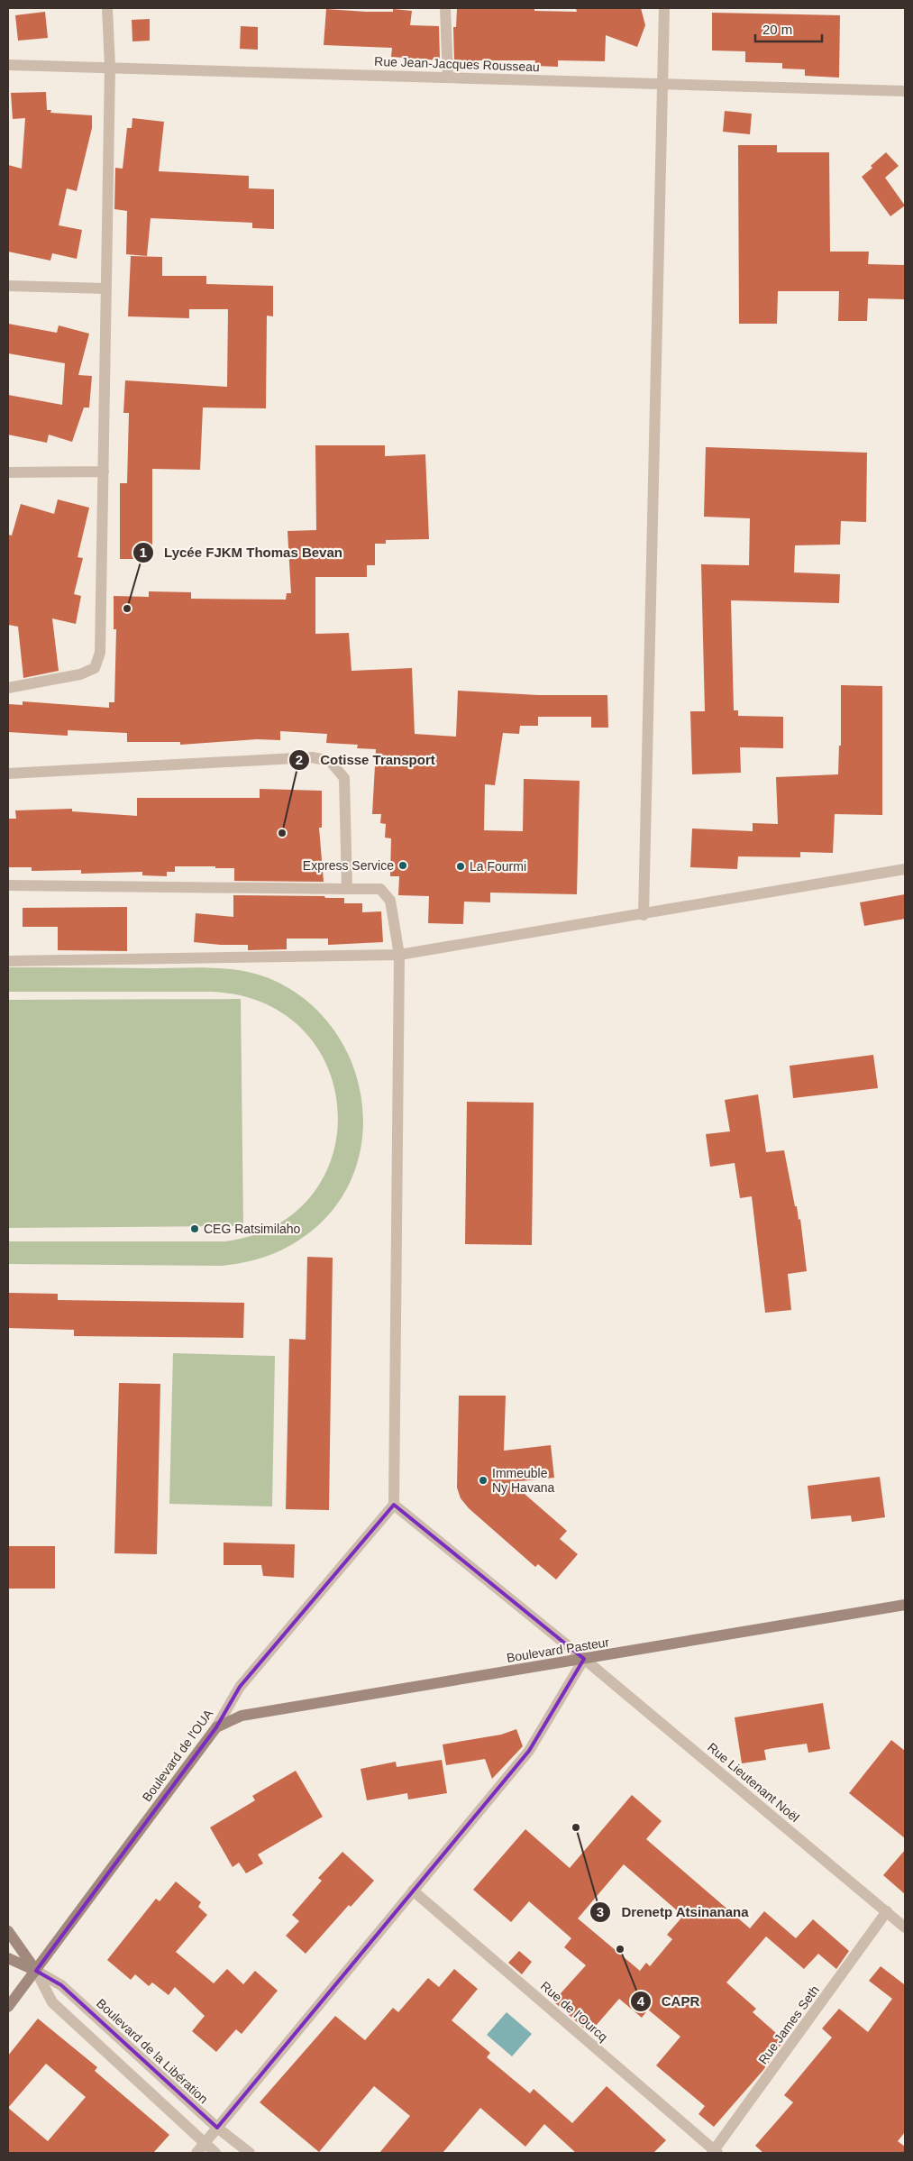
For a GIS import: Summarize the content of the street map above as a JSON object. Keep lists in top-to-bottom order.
{
  "streets": {
    "main road": ["Boulevard Pasteur", "Boulevard de l'OUA", "Boulevard de la Libération"],
    "street": [
      "Rue Jean-Jacques Rousseau",
      "Rue Lieutenant Noël",
      "Rue de l'Ourcq",
      "Rue James Seth"
    ]
  },
  "crossings": [
    ["Boulevard Pasteur", "Boulevard de l'OUA"],
    ["Boulevard Pasteur", "Rue Lieutenant Noël"],
    ["Boulevard de l'OUA", "Rue Lieutenant Noël"],
    ["Boulevard de l'OUA", "Boulevard de la Libération"],
    ["Rue Lieutenant Noël", "Rue James Seth"],
    ["Rue de l'Ourcq", "Rue James Seth"]
  ],
  "places": [
    "Lycée FJKM Thomas Bevan",
    "Cotisse Transport",
    "Express Service",
    "La Fourmi",
    "CEG Ratsimilaho",
    "Immeuble Ny Havana",
    "Drenetp Atsinanana",
    "CAPR"
  ],
  "scale_bar": "20 m"
}
